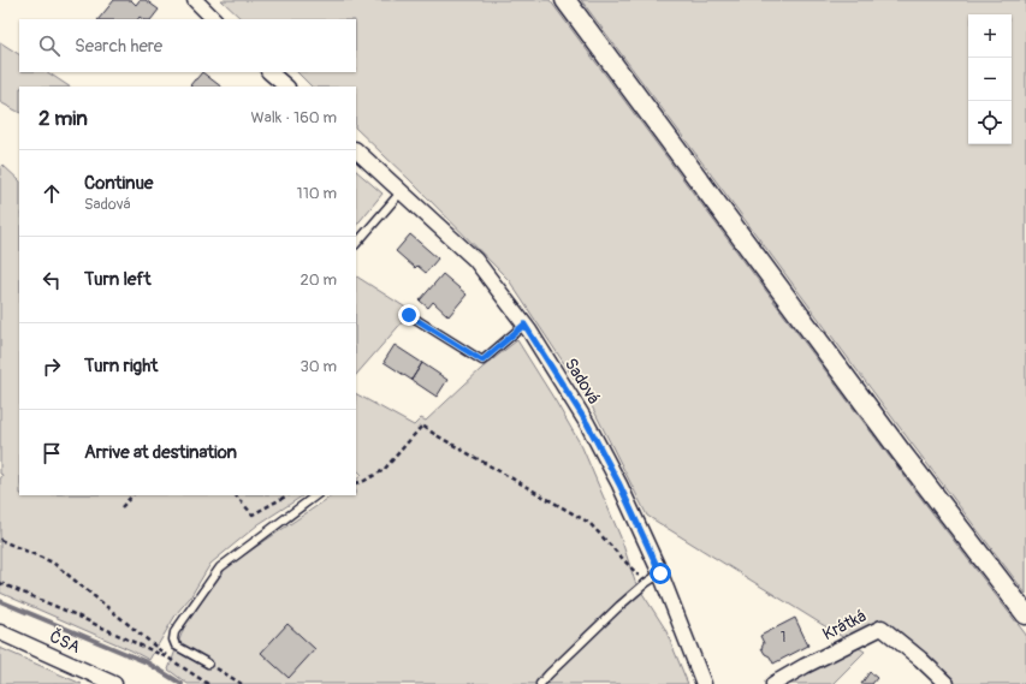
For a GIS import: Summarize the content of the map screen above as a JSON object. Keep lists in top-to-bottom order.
{
  "streets": {
    "street": ["Sadová", "Krátká", "ČSA"]
  },
  "house_numbers": ["1"],
  "page": {
    "map_buttons": ["+", "−"],
    "search": "Search here",
    "heading": ["2 min", "Walk · 160 m"],
    "list": [
      ["Continue", "Sadová", "110 m"],
      ["Turn left", "20 m"],
      ["Turn right", "30 m"],
      "Arrive at destination"
    ]
  }
}
